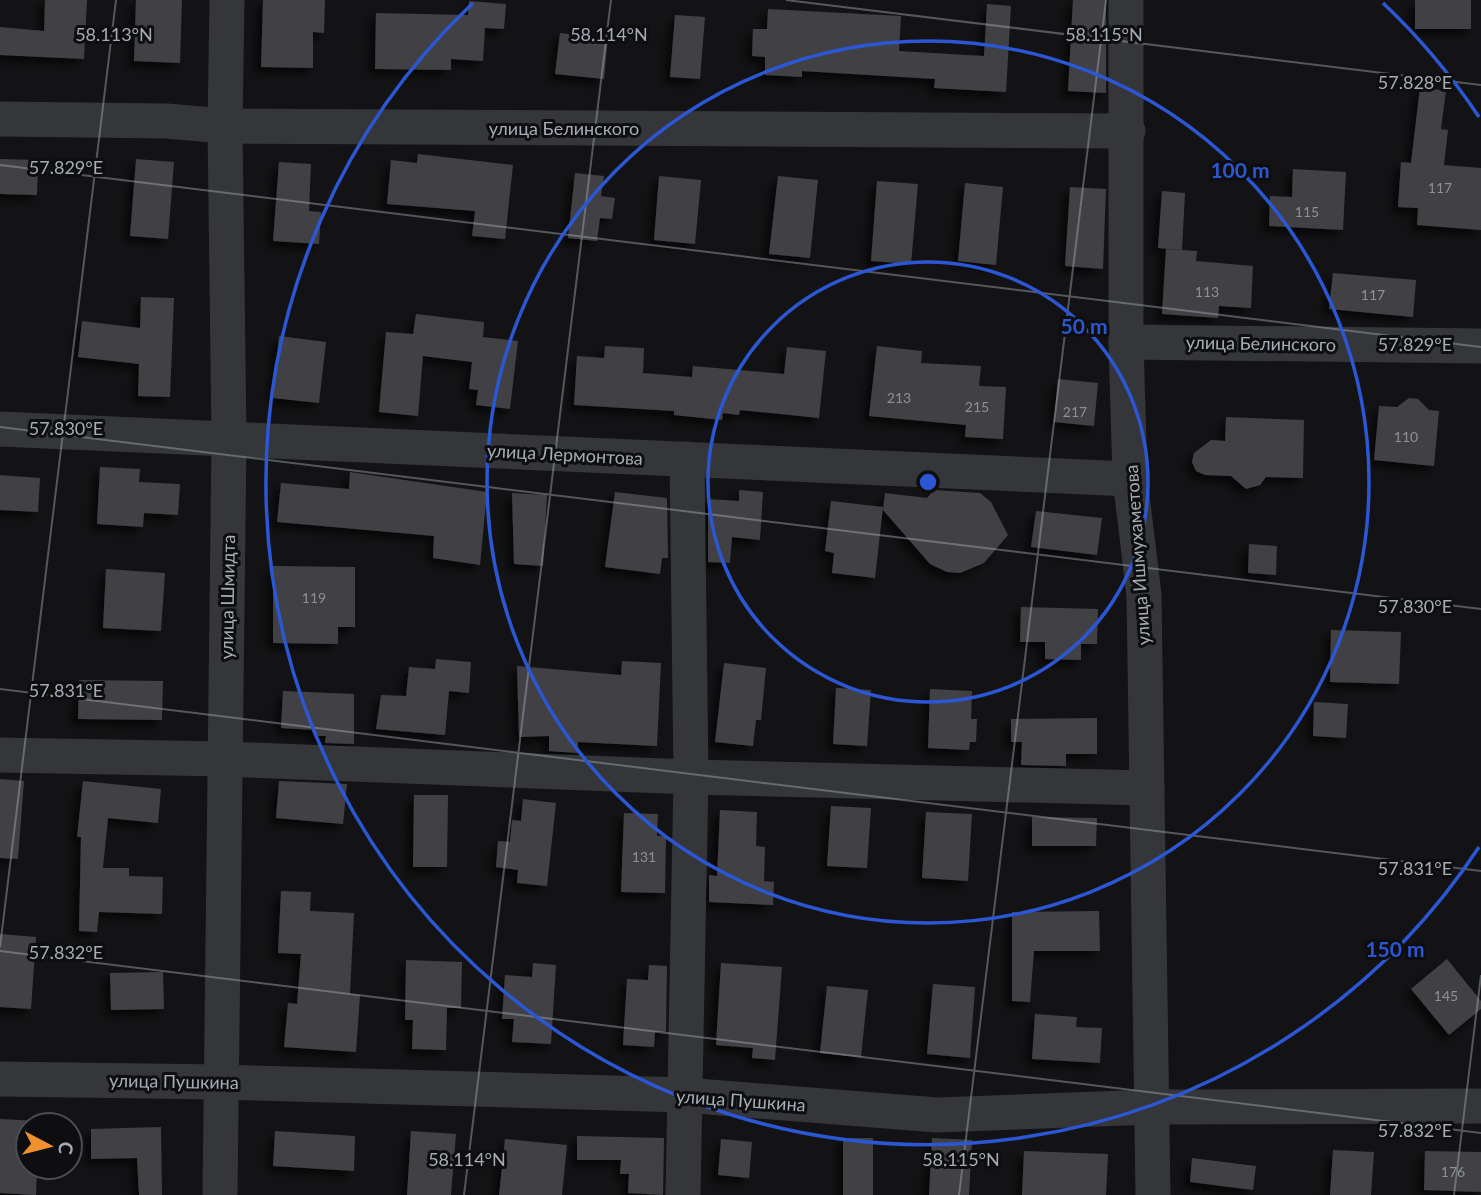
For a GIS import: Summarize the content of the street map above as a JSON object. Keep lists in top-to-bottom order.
{
  "streets": {
    "street": [
      "улица Белинского",
      "улица Лермонтова",
      "улица Ишмухаметова",
      "улица Шмидта",
      "улица Пушкина"
    ]
  },
  "crossings": [
    ["улица Белинского", "улица Ишмухаметова"],
    ["улица Белинского", "улица Шмидта"],
    ["улица Лермонтова", "улица Ишмухаметова"],
    ["улица Лермонтова", "улица Шмидта"],
    ["улица Ишмухаметова", "улица Пушкина"],
    ["улица Шмидта", "улица Пушкина"]
  ],
  "house_numbers": [
    "117",
    "115",
    "113",
    "117",
    "213",
    "215",
    "217",
    "110",
    "119",
    "131",
    "145",
    "176"
  ],
  "north": "right",
  "coordinates": [
    "58.113°N",
    "58.114°N",
    "58.115°N",
    "57.828°E",
    "57.829°E",
    "57.830°E",
    "57.831°E",
    "57.832°E"
  ],
  "rings": ["100 m", "50 m", "150 m"]
}
